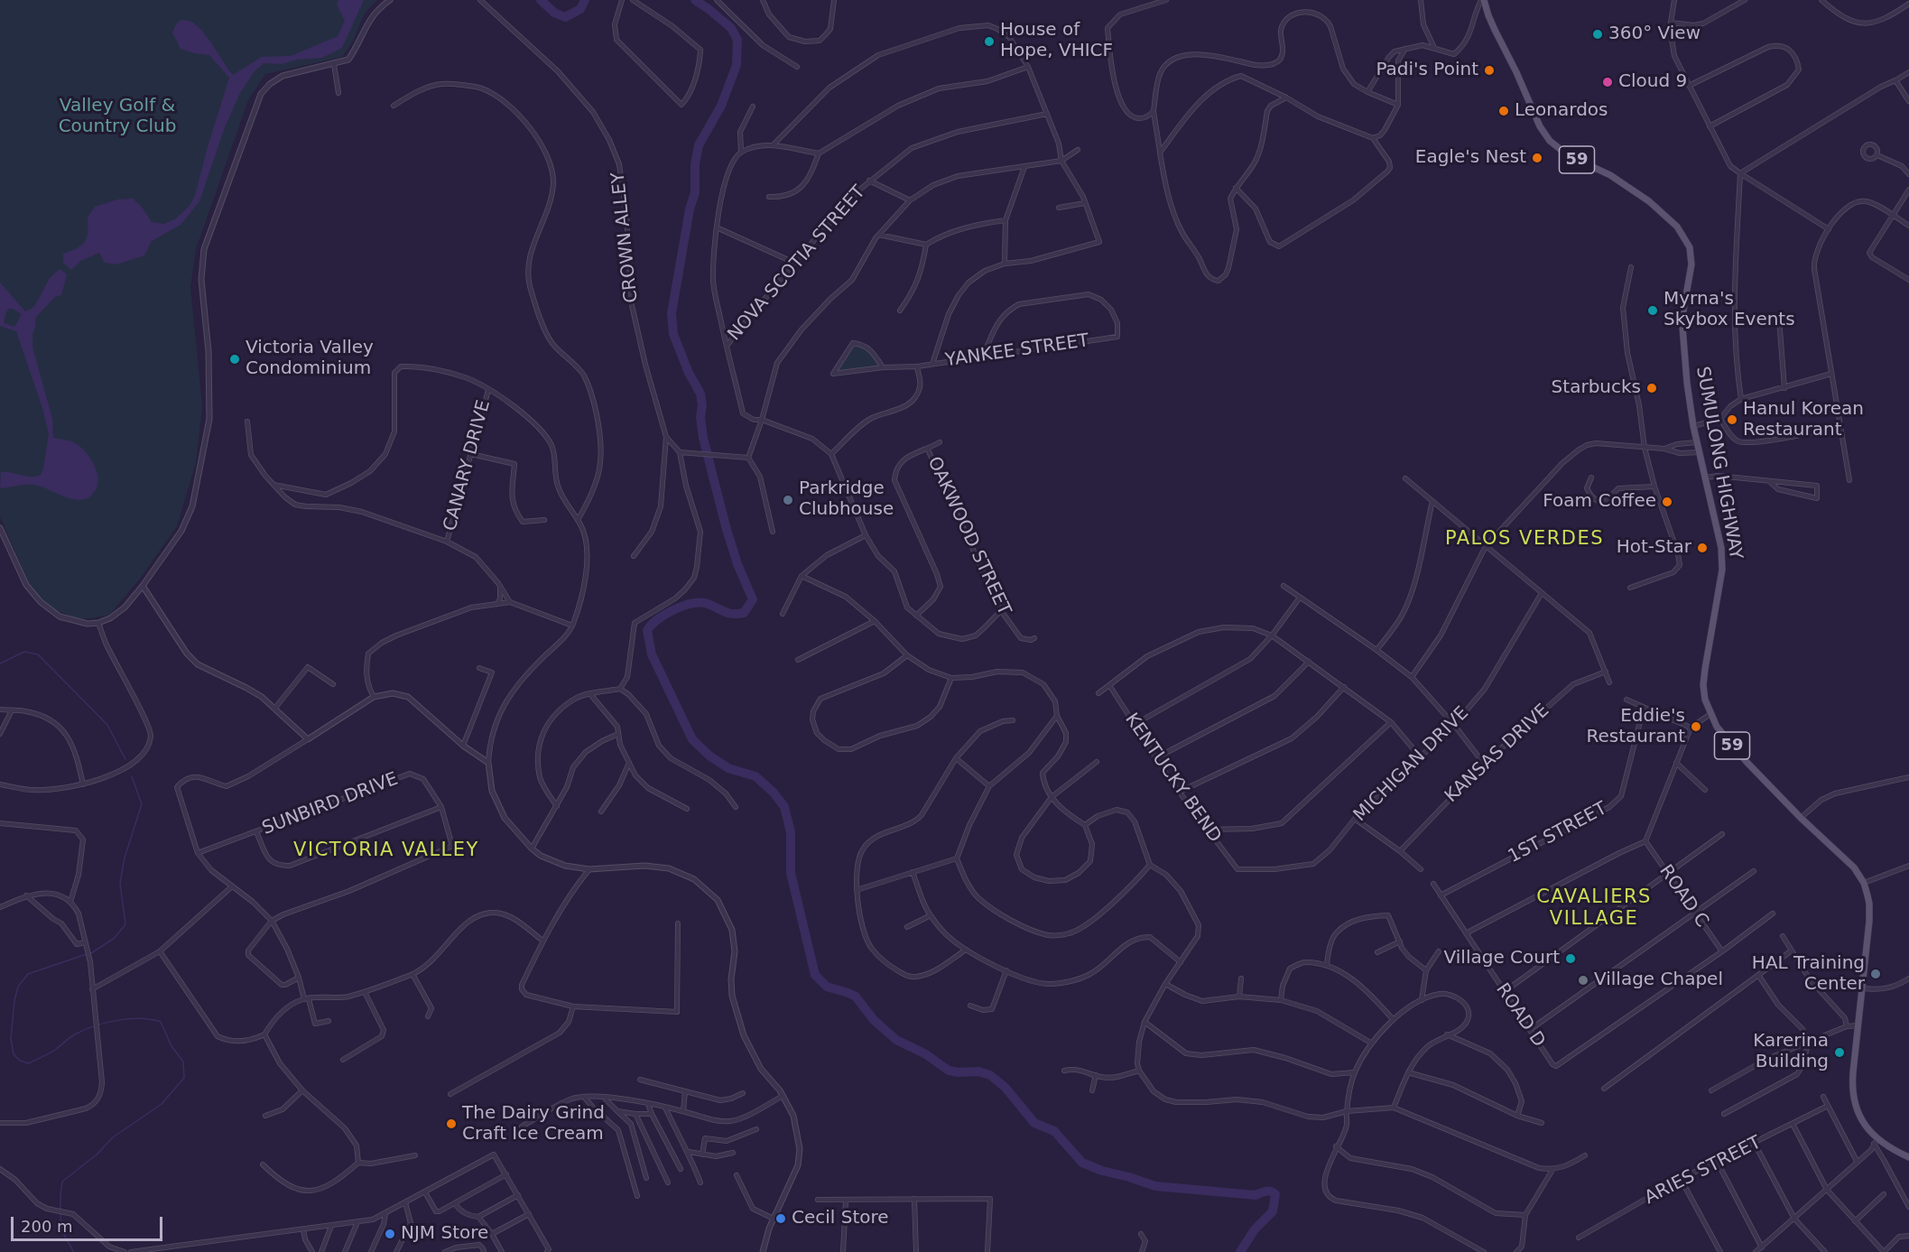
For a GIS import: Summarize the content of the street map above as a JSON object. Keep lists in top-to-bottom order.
{
  "streets": {
    "main road": ["59", "SUMULONG HIGHWAY"],
    "street": [
      "CROWN ALLEY",
      "NOVA SCOTIA STREET",
      "YANKEE STREET",
      "CANARY DRIVE",
      "OAKWOOD STREET",
      "KANSAS DRIVE",
      "MICHIGAN DRIVE",
      "KENTUCKY BEND",
      "SUNBIRD DRIVE",
      "1ST STREET",
      "ROAD C",
      "ROAD D",
      "ARIES STREET"
    ]
  },
  "crossings": [
    ["MICHIGAN DRIVE", "KENTUCKY BEND"],
    ["1ST STREET", "ROAD D"],
    ["ROAD C", "ROAD D"]
  ],
  "districts": ["PALOS VERDES", "VICTORIA VALLEY", "CAVALIERS VILLAGE"],
  "parks": ["Valley Golf & Country Club"],
  "places": [
    "360° View",
    "House of Hope, VHICF",
    "Padi's Point",
    "Cloud 9",
    "Leonardos",
    "Eagle's Nest",
    "Myrna's Skybox Events",
    "Victoria Valley Condominium",
    "Starbucks",
    "Hanul Korean Restaurant",
    "Parkridge Clubhouse",
    "Foam Coffee",
    "Hot-Star",
    "Eddie's Restaurant",
    "Village Court",
    "HAL Training Center",
    "Village Chapel",
    "Karerina Building",
    "The Dairy Grind Craft Ice Cream",
    "Cecil Store",
    "NJM Store"
  ],
  "scale_bar": "200 m"
}
